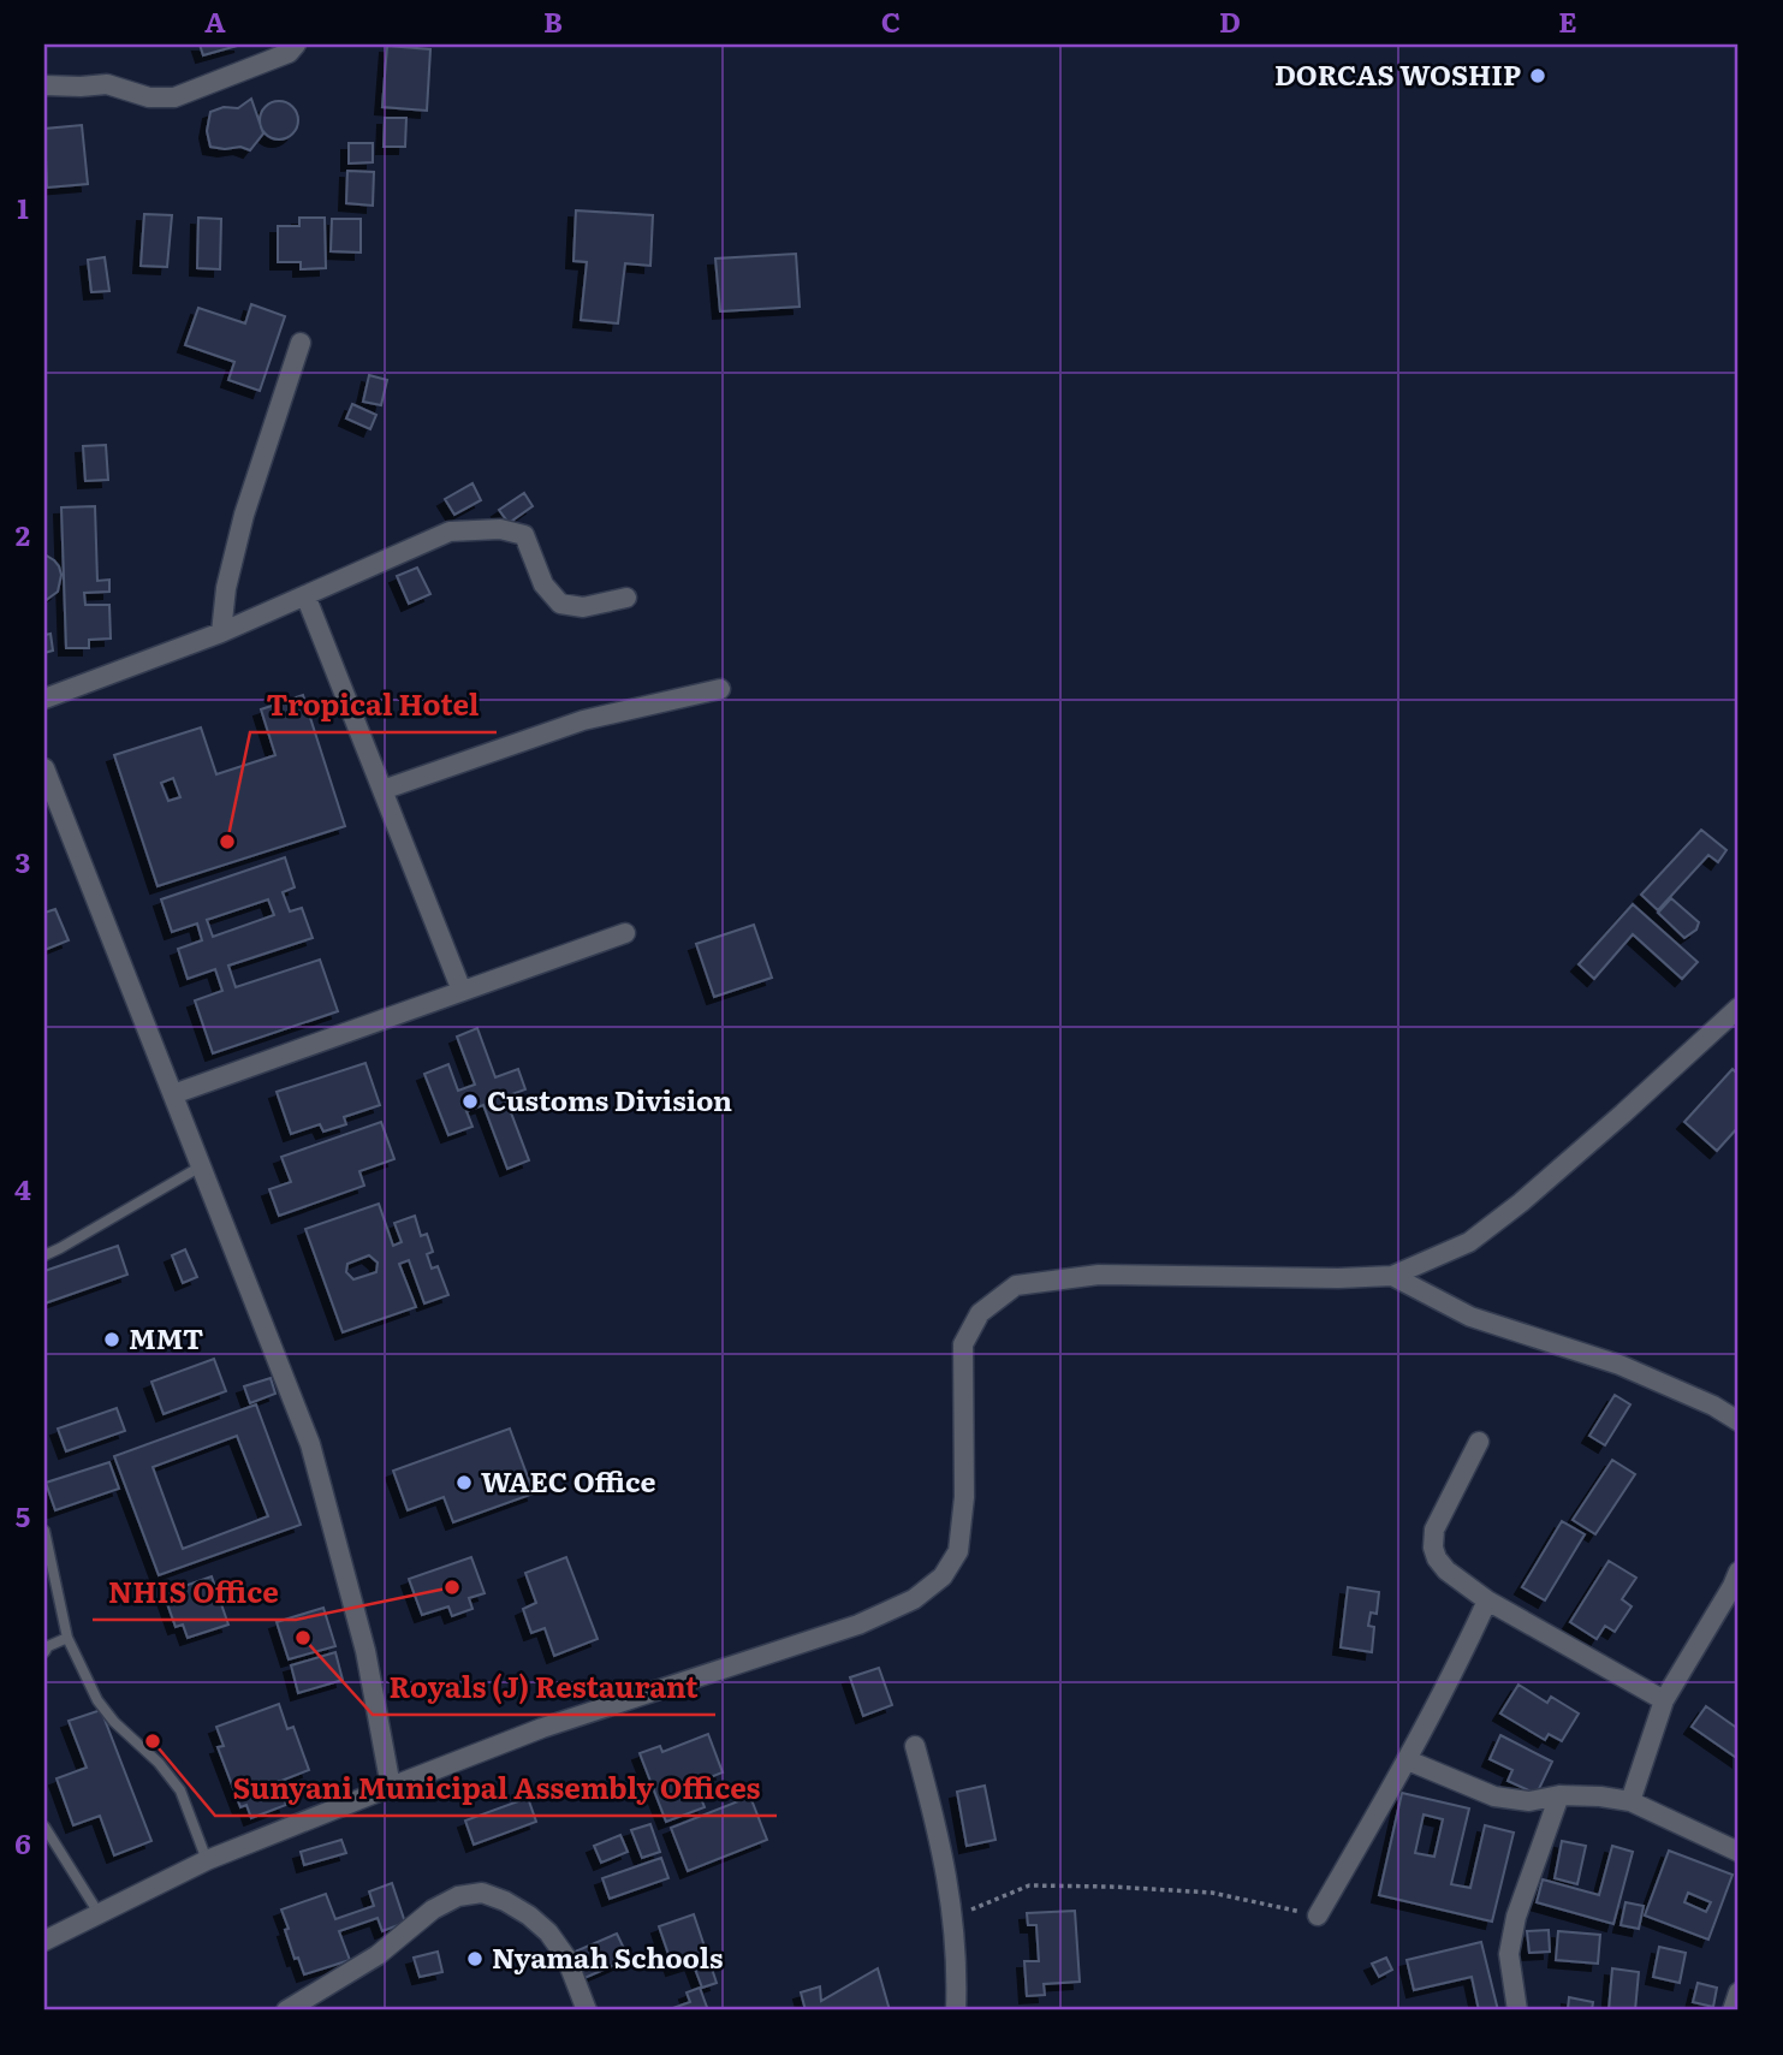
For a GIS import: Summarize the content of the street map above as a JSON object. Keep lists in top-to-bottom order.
{
  "places": [
    "DORCAS WOSHIP",
    "Tropical Hotel",
    "Customs Division",
    "MMT",
    "WAEC Office",
    "NHIS Office",
    "Royals (J) Restaurant",
    "Sunyani Municipal Assembly Offices",
    "Nyamah Schools"
  ],
  "grid": {
    "columns": [
      "A",
      "B",
      "C",
      "D",
      "E"
    ],
    "rows": [
      "1",
      "2",
      "3",
      "4",
      "5",
      "6"
    ]
  }
}
